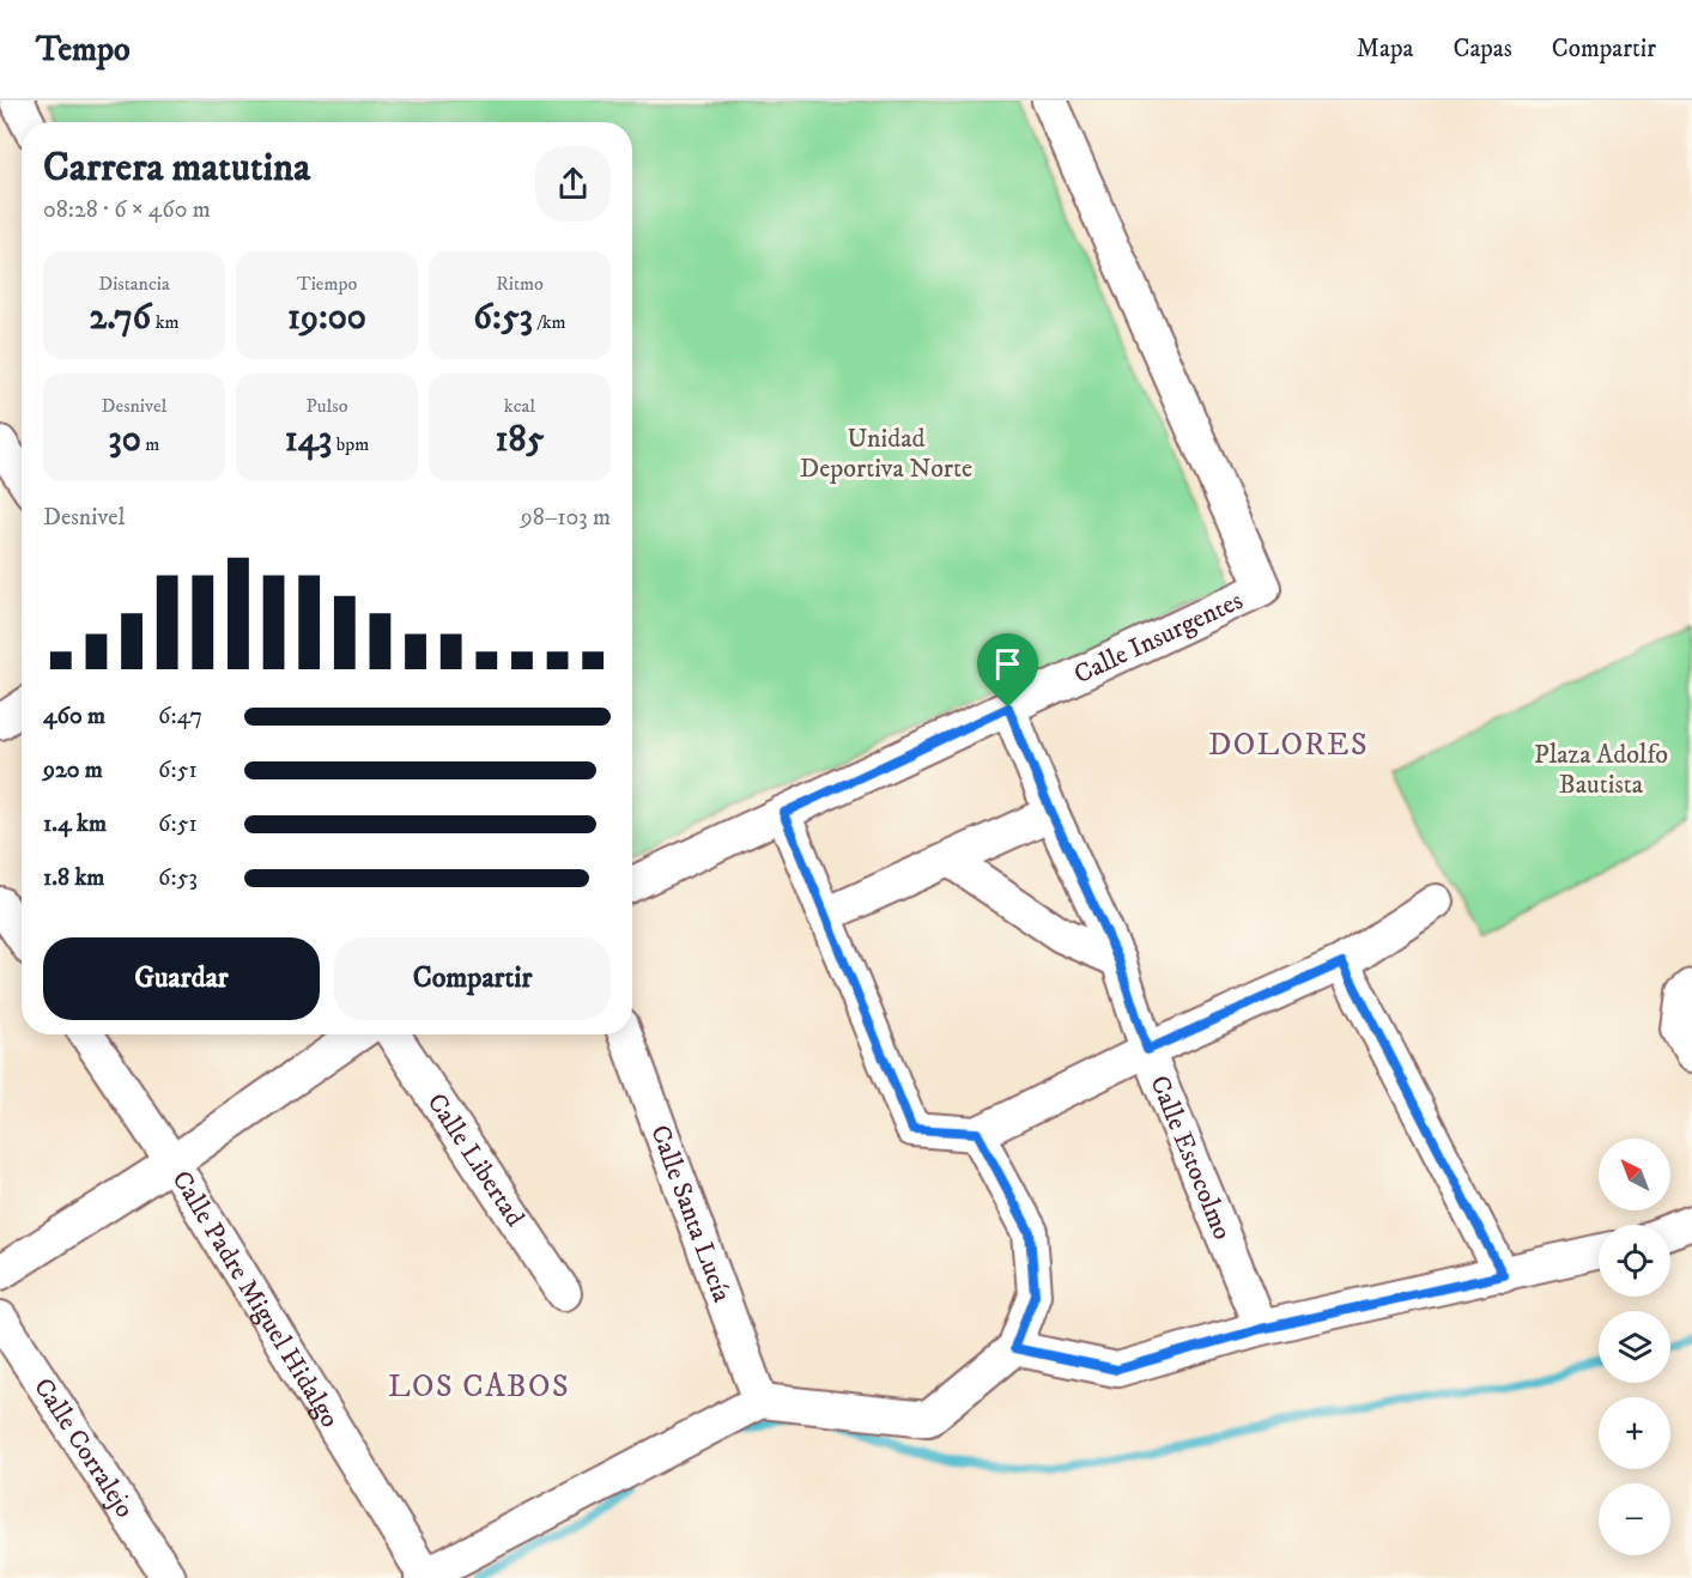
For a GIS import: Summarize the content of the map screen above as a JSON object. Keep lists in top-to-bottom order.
{
  "streets": {
    "street": [
      "Calle Insurgentes",
      "Calle Estocolmo",
      "Calle Libertad",
      "Calle Santa Lucía",
      "Calle Padre Miguel Hidalgo",
      "Calle Corralejo"
    ]
  },
  "crossings": [
    ["Calle Insurgentes", "Calle Estocolmo"]
  ],
  "districts": ["DOLORES", "LOS CABOS"],
  "parks": ["Unidad Deportiva Norte", "Plaza Adolfo Bautista"],
  "north": "top left",
  "page": {
    "header": "Tempo",
    "nav": ["Mapa", "Capas", "Compartir"],
    "heading": ["Carrera matutina", "08:28 · 6 × 460 m"],
    "stats": [
      ["Distancia", "2.76 km"],
      ["Tiempo", "19:00"],
      ["Ritmo", "6:53 /km"],
      ["Desnivel", "30 m"],
      ["Pulso", "143 bpm"],
      ["kcal", "185"]
    ],
    "chart": ["Desnivel", "98–103 m"],
    "list": [
      {
        "name": "460 m",
        "note": "6:47"
      },
      {
        "name": "920 m",
        "note": "6:51"
      },
      {
        "name": "1.4 km",
        "note": "6:51"
      },
      {
        "name": "1.8 km",
        "note": "6:53"
      }
    ],
    "buttons": ["Guardar", "Compartir"],
    "map_buttons": ["+", "−"]
  }
}
